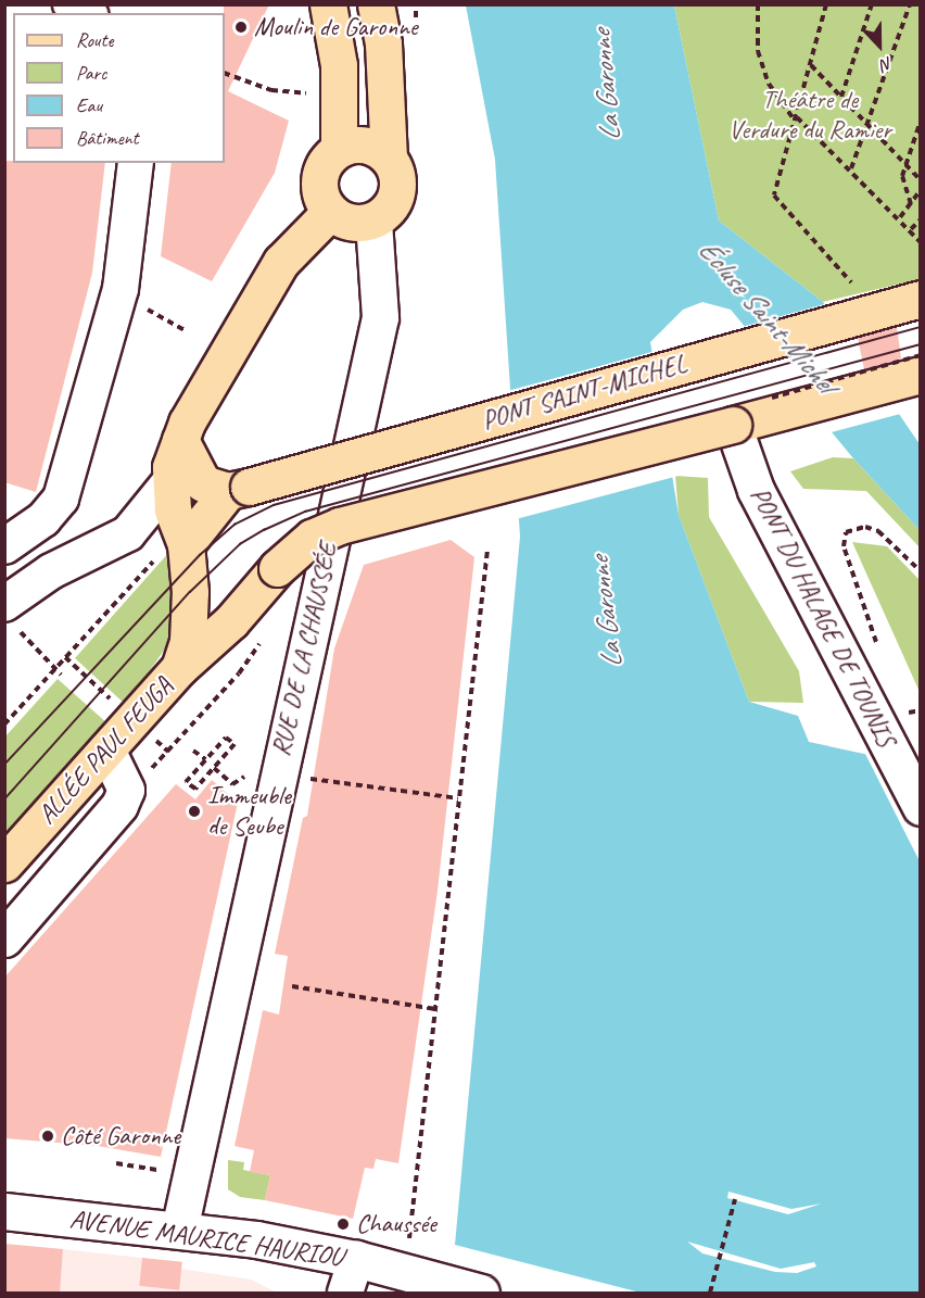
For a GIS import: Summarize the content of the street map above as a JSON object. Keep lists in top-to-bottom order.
{
  "streets": {
    "main road": ["PONT SAINT-MICHEL", "ALLÉE PAUL FEUGA"],
    "street": ["PONT DU HALAGE DE TOUNIS", "RUE DE LA CHAUSSÉE", "AVENUE MAURICE HAURIOU"]
  },
  "crossings": [
    ["PONT DU HALAGE DE TOUNIS", "ALLÉE PAUL FEUGA"],
    ["RUE DE LA CHAUSSÉE", "AVENUE MAURICE HAURIOU"]
  ],
  "water": ["La Garonne", "Écluse Saint-Michel"],
  "parks": ["Théâtre de Verdure du Ramier"],
  "places": [
    "Moulin de Garonne",
    "Immeuble de Seube",
    "Côté Garonne",
    "Chaussée"
  ],
  "legend": [
    "Route",
    "Parc",
    "Eau",
    "Bâtiment"
  ],
  "north": "bottom"
}
